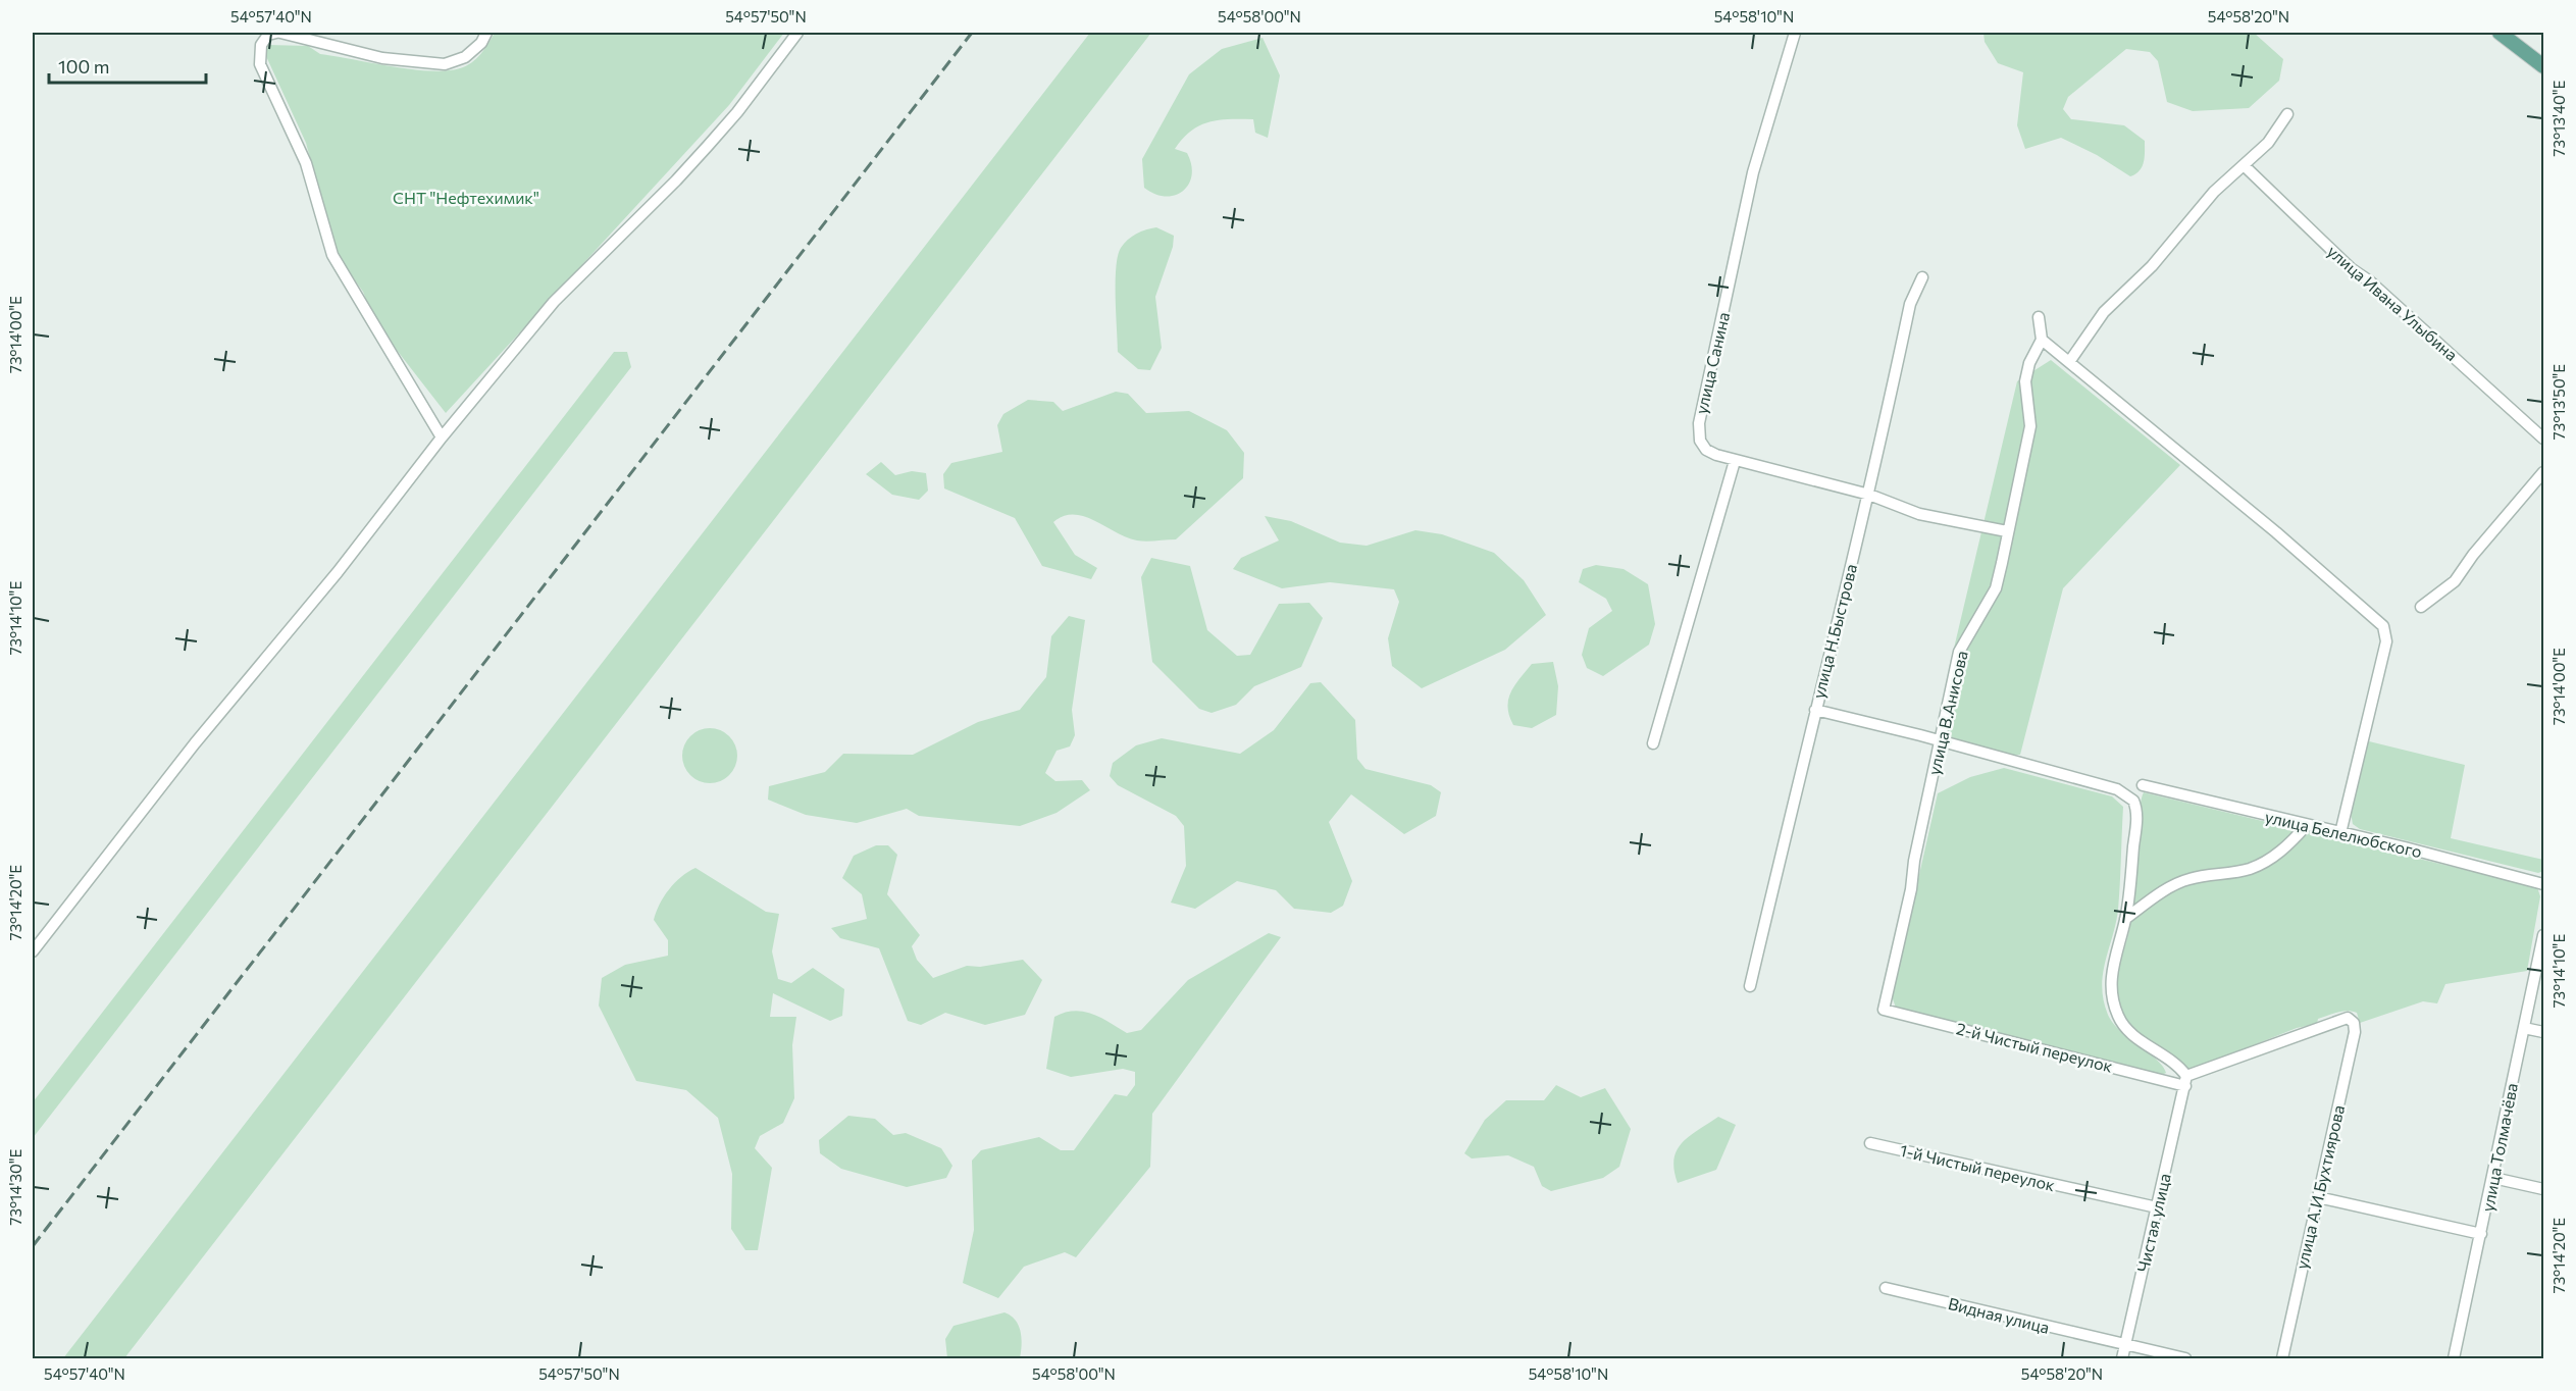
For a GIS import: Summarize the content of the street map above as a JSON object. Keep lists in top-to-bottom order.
{
  "streets": {
    "street": [
      "улица Ивана Улыбина",
      "улица Санина",
      "улица Н.Быстрова",
      "улица В.Анисова",
      "улица Белелюбского",
      "2-й Чистый переулок",
      "улица Толмачёва",
      "1-й Чистый переулок",
      "улица А.И.Бухтиярова",
      "Чистая улица",
      "Видная улица"
    ]
  },
  "crossings": [
    ["улица Санина", "улица Н.Быстрова"],
    ["улица Санина", "улица В.Анисова"],
    ["улица В.Анисова", "2-й Чистый переулок"],
    ["2-й Чистый переулок", "улица А.И.Бухтиярова"],
    ["2-й Чистый переулок", "Чистая улица"],
    ["1-й Чистый переулок", "Чистая улица"],
    ["улица А.И.Бухтиярова", "Чистая улица"],
    ["Чистая улица", "Видная улица"]
  ],
  "parks": ["СНТ \"Нефтехимик\""],
  "scale_bar": "100 m",
  "coordinates": [
    "54°57'40\"N",
    "54°57'50\"N",
    "54°58'00\"N",
    "54°58'10\"N",
    "54°58'20\"N",
    "73°13'40\"E",
    "73°14'00\"E",
    "73°13'50\"E",
    "73°14'10\"E",
    "73°14'20\"E",
    "73°14'30\"E"
  ]
}
